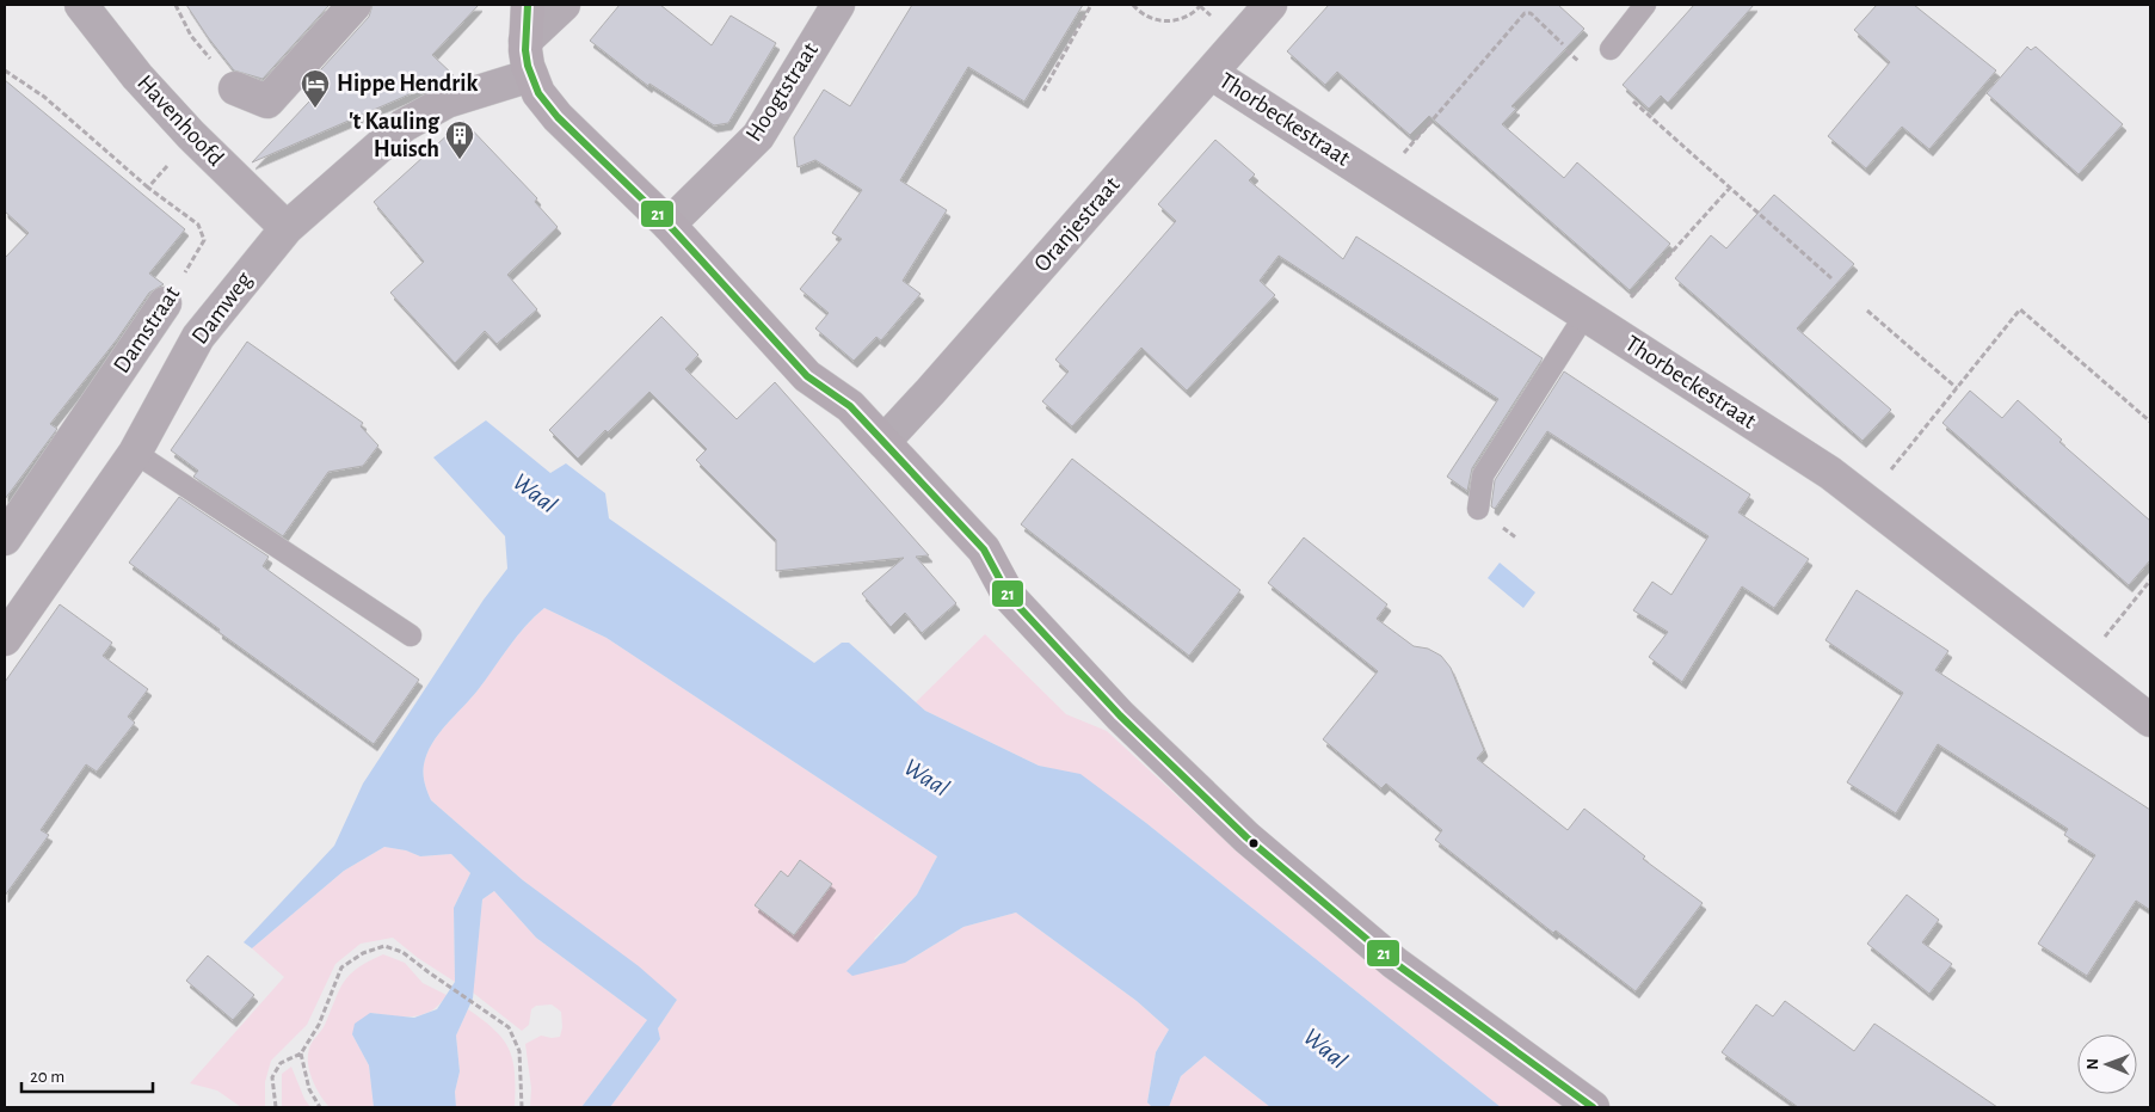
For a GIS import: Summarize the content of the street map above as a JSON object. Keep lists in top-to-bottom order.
{
  "streets": {
    "street": [
      "Hoogtstraat",
      "Thorbeckestraat",
      "Havenhoofd",
      "Oranjestraat",
      "Damweg",
      "Damstraat"
    ]
  },
  "crossings": [
    ["Thorbeckestraat", "Oranjestraat"],
    ["Havenhoofd", "Damweg"]
  ],
  "water": ["Waal"],
  "places": {
    "hotel": ["Hippe Hendrik"],
    "building": ["'t Kauling Huisch"]
  },
  "lines": ["transit line 21"],
  "scale_bar": "20 m",
  "north": "left"
}
